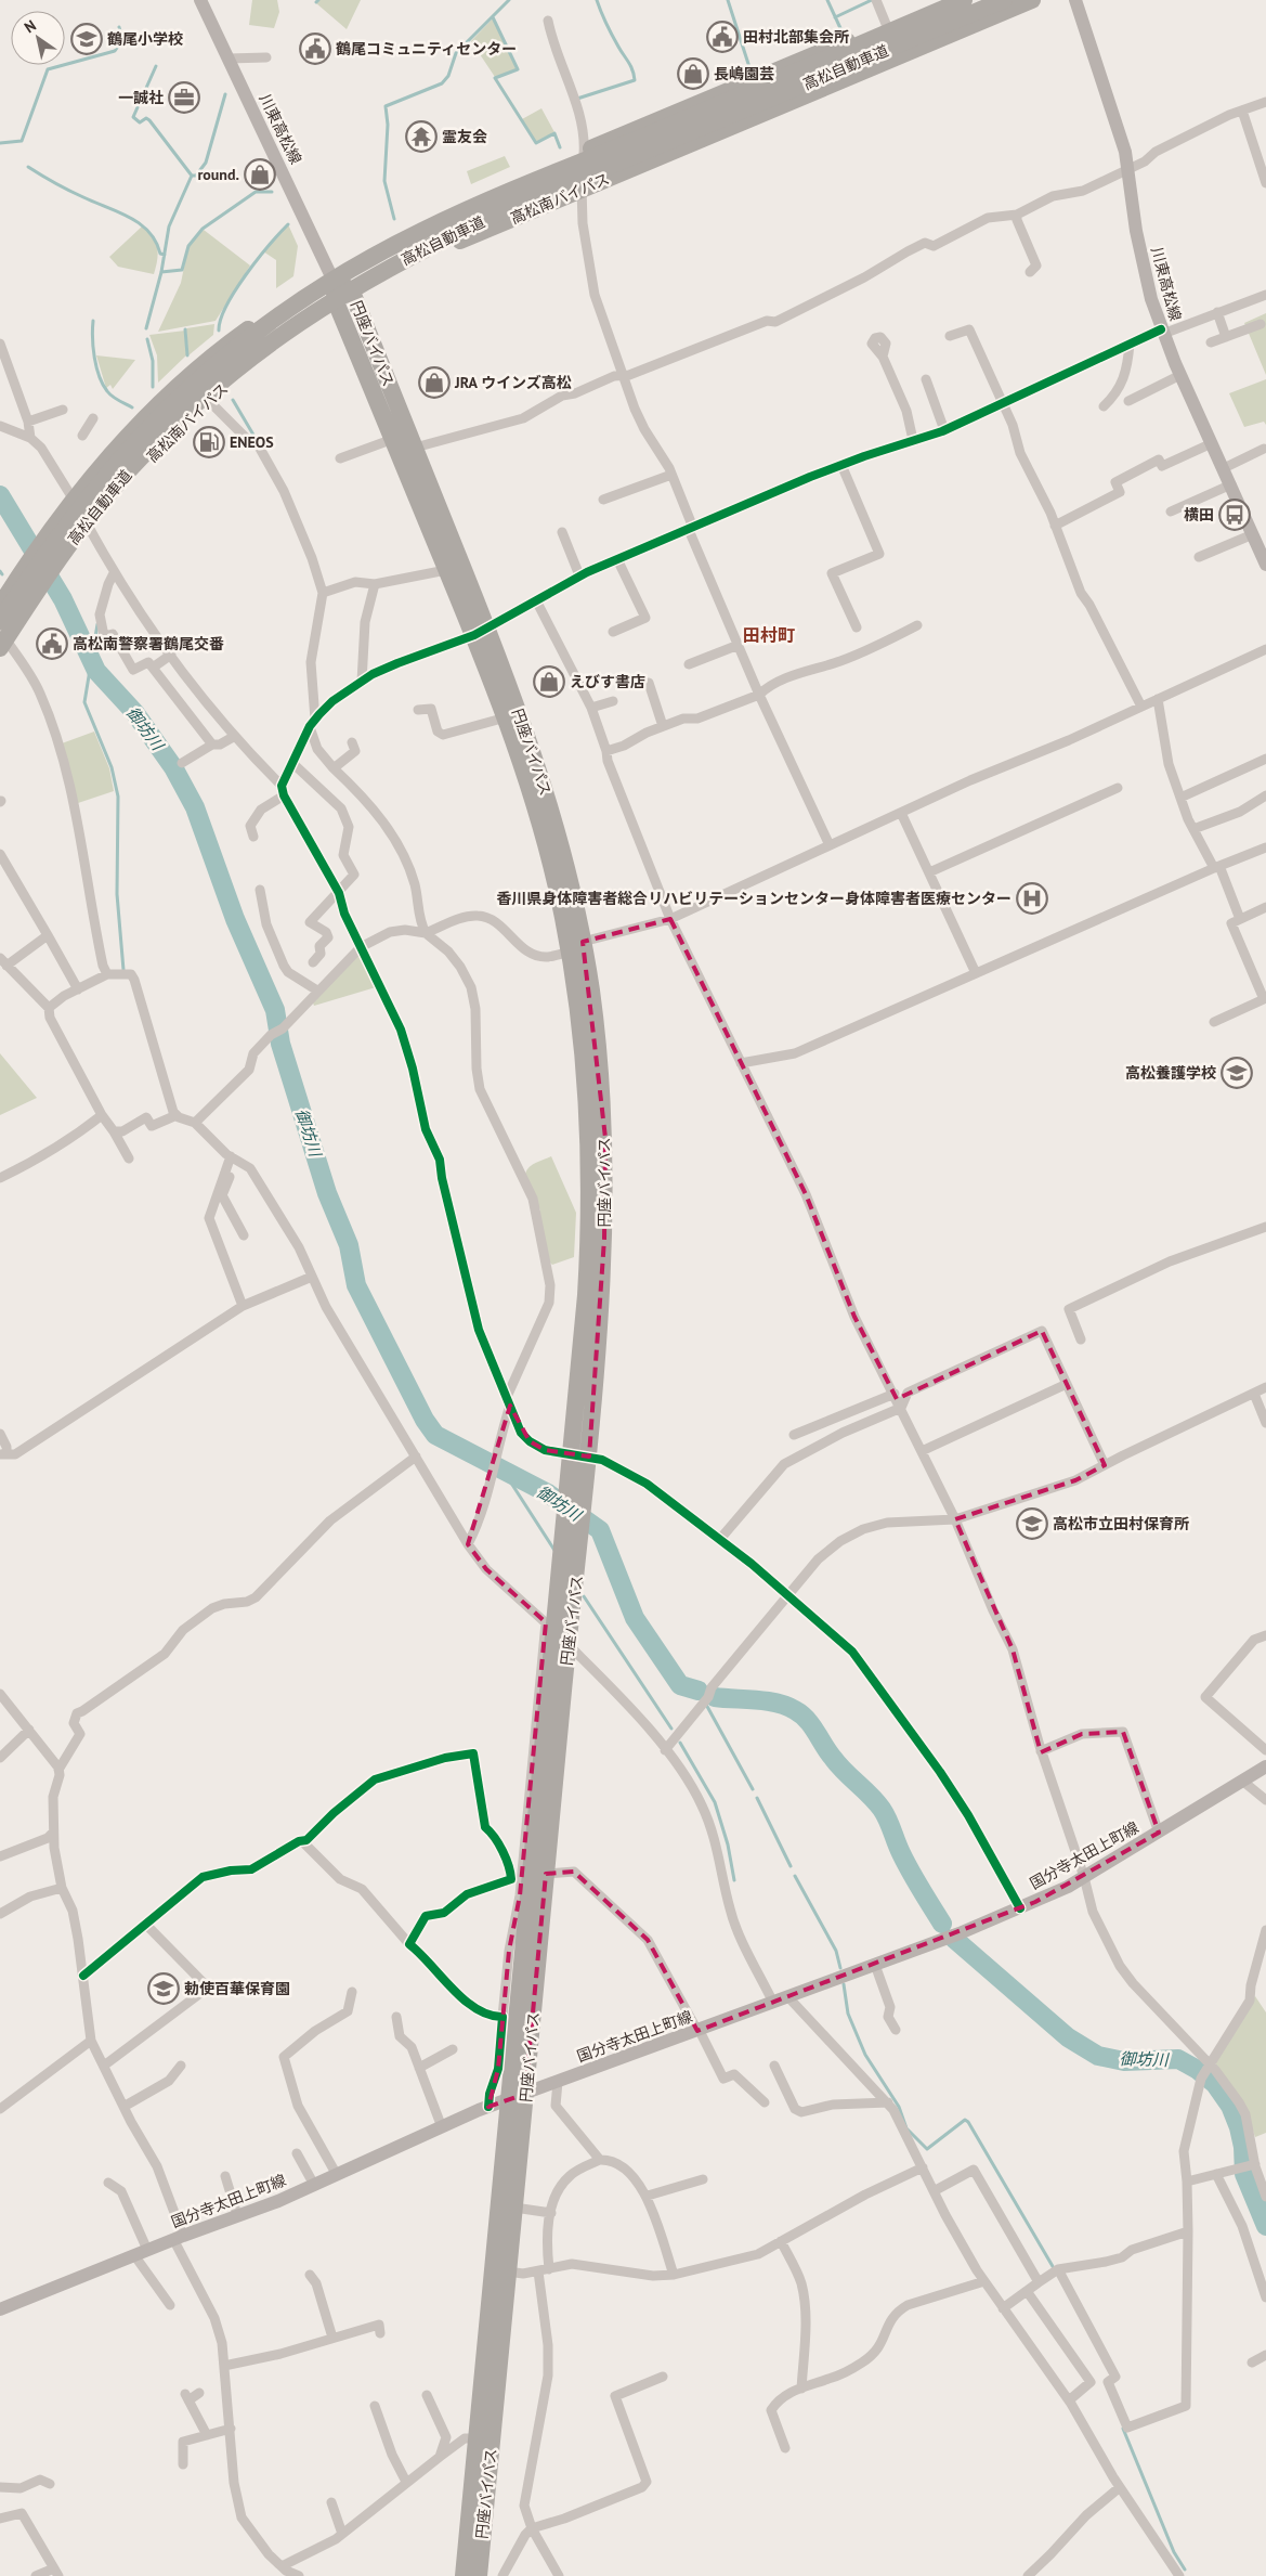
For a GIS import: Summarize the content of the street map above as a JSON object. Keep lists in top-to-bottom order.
{
  "streets": {
    "highway": ["高松自動車道", "高松南バイパス", "円座バイパス"],
    "main road": ["川東高松線", "国分寺太田上町線"]
  },
  "crossings": [
    ["高松自動車道", "高松南バイパス"],
    ["川東高松線", "高松南バイパス"],
    ["川東高松線", "円座バイパス"],
    ["高松南バイパス", "円座バイパス"],
    ["円座バイパス", "国分寺太田上町線"]
  ],
  "districts": ["田村町"],
  "water": ["御坊川"],
  "places": {
    "public building": ["田村北部集会所", "鶴尾コミュニティセンター", "高松南警察署鶴尾交番"],
    "school or university": [
      "鶴尾小学校",
      "高松養護学校",
      "高松市立田村保育所",
      "勅使百華保育園"
    ],
    "shop": [
      "長嶋園芸",
      "round.",
      "JRA ウインズ高松",
      "えびす書店"
    ],
    "office": ["一誠社"],
    "temple": ["霊友会"],
    "fuel station": ["ENEOS"],
    "bus stop": ["横田"],
    "hospital": ["香川県身体障害者総合リハビリテーションセンター身体障害者医療センター"]
  },
  "north": "top left"
}
